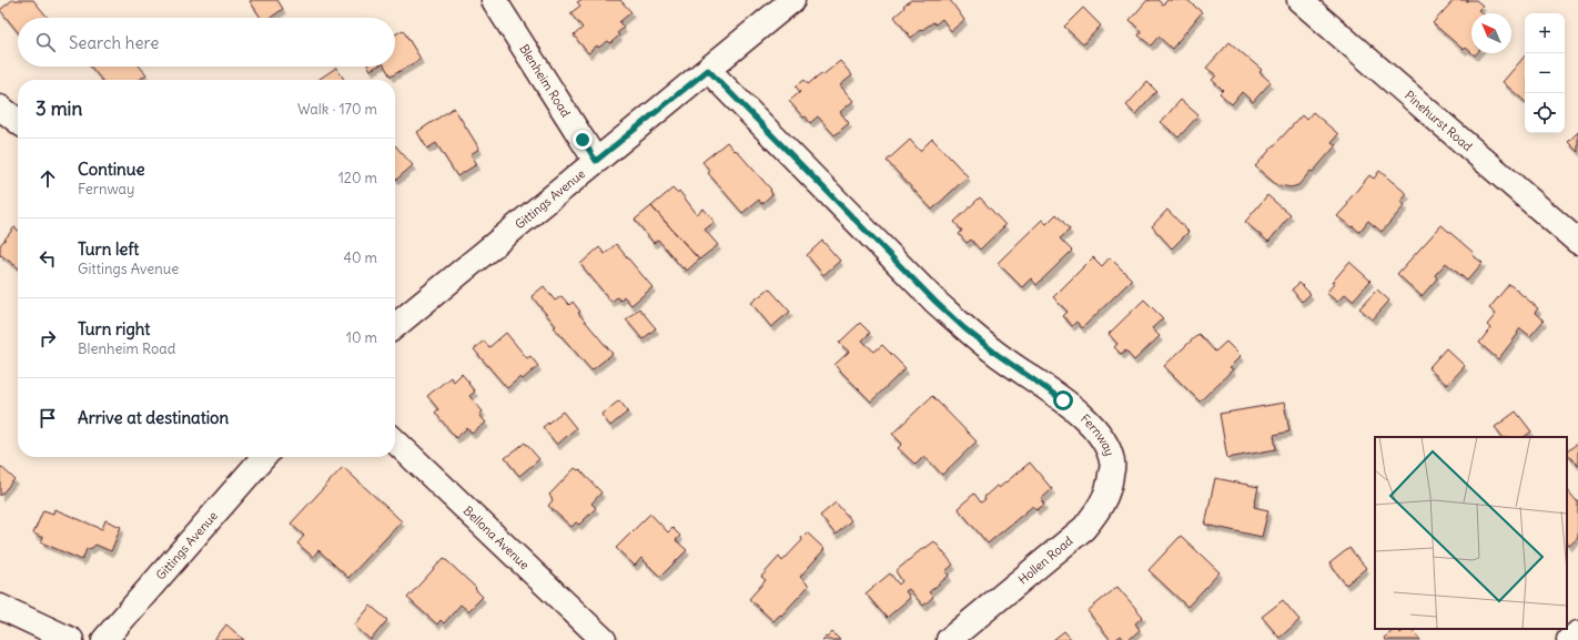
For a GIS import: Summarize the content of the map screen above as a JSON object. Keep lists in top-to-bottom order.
{
  "streets": {
    "street": [
      "Blenheim Road",
      "Pinehurst Road",
      "Gittings Avenue",
      "Fernway",
      "Bellona Avenue",
      "Hollen Road"
    ]
  },
  "crossings": [
    ["Blenheim Road", "Gittings Avenue"],
    ["Gittings Avenue", "Fernway"],
    ["Fernway", "Hollen Road"]
  ],
  "north": "top left",
  "page": {
    "map_buttons": ["+", "−"],
    "search": "Search here",
    "heading": ["3 min", "Walk · 170 m"],
    "list": [
      ["Continue", "Fernway", "120 m"],
      ["Turn left", "Gittings Avenue", "40 m"],
      ["Turn right", "Blenheim Road", "10 m"],
      "Arrive at destination"
    ]
  }
}
